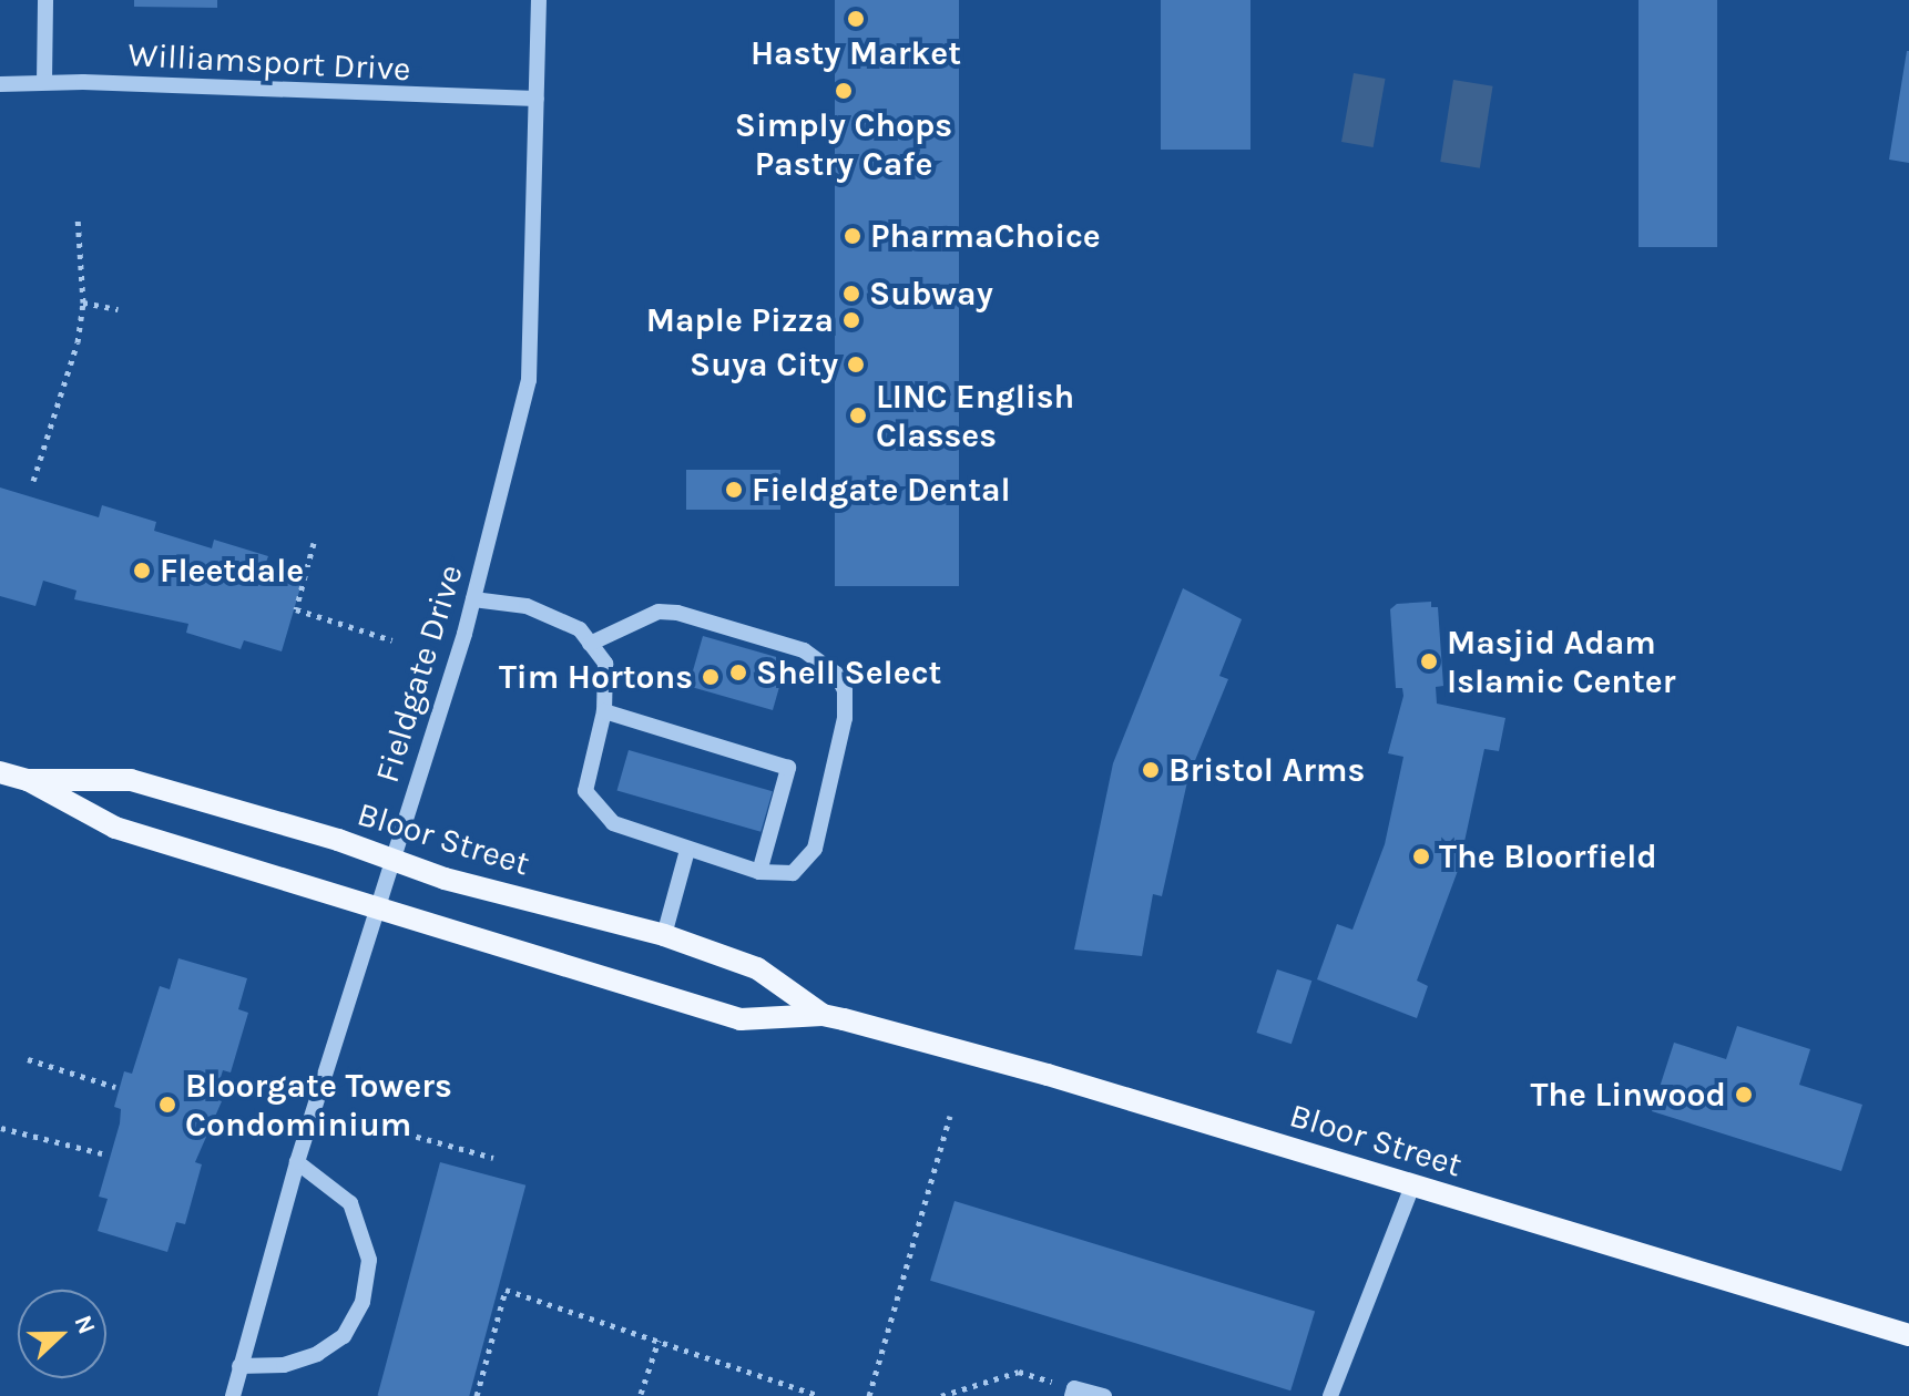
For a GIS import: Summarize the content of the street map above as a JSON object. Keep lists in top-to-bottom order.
{
  "streets": {
    "main road": ["Bloor Street"],
    "street": ["Williamsport Drive", "Fieldgate Drive"]
  },
  "crossings": [
    ["Williamsport Drive", "Fieldgate Drive"],
    ["Fieldgate Drive", "Bloor Street"]
  ],
  "places": [
    "Hasty Market",
    "Simply Chops Pastry Cafe",
    "PharmaChoice",
    "Subway",
    "Maple Pizza",
    "Suya City",
    "LINC English Classes",
    "Fieldgate Dental",
    "Fleetdale",
    "Masjid Adam Islamic Center",
    "Shell Select",
    "Tim Hortons",
    "Bristol Arms",
    "The Bloorfield",
    "The Linwood",
    "Bloorgate Towers Condominium"
  ],
  "north": "right"
}
